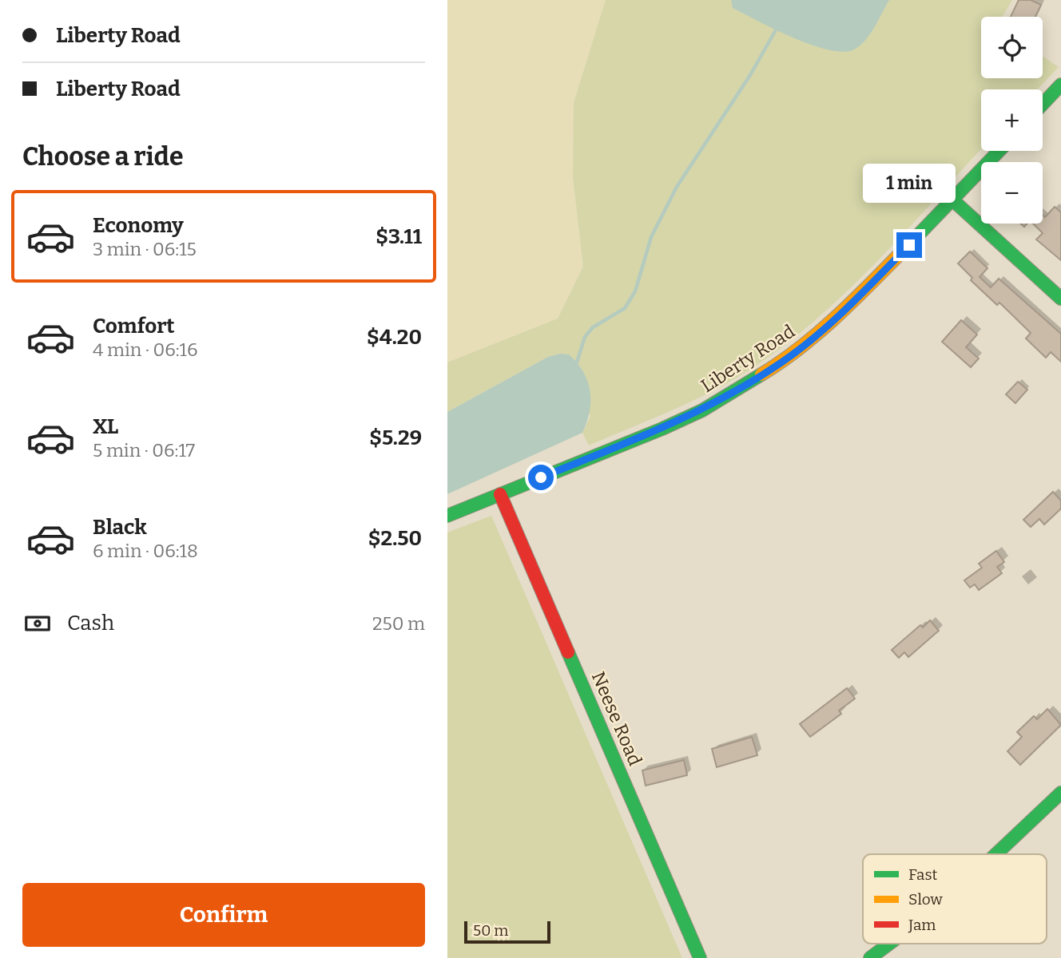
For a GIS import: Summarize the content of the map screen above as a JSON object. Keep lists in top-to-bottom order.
{
  "streets": {
    "street": ["Liberty Road", "Neese Road"]
  },
  "crossings": [
    ["Liberty Road", "Neese Road"]
  ],
  "legend": ["Fast", "Slow", "Jam"],
  "scale_bar": "50 m",
  "page": {
    "banner": ["Liberty Road", "Liberty Road"],
    "map_buttons": ["+", "−"],
    "heading": "Choose a ride",
    "bubble": "1 min",
    "list": [
      {
        "name": "Economy",
        "note": "3 min · 06:15",
        "value": "$3.11"
      },
      {
        "name": "Comfort",
        "note": "4 min · 06:16",
        "value": "$4.20"
      },
      {
        "name": "XL",
        "note": "5 min · 06:17",
        "value": "$5.29"
      },
      {
        "name": "Black",
        "note": "6 min · 06:18",
        "value": "$2.50"
      }
    ],
    "pay": ["Cash", "250 m"],
    "buttons": "Confirm",
    "scale": "50 m"
  }
}
